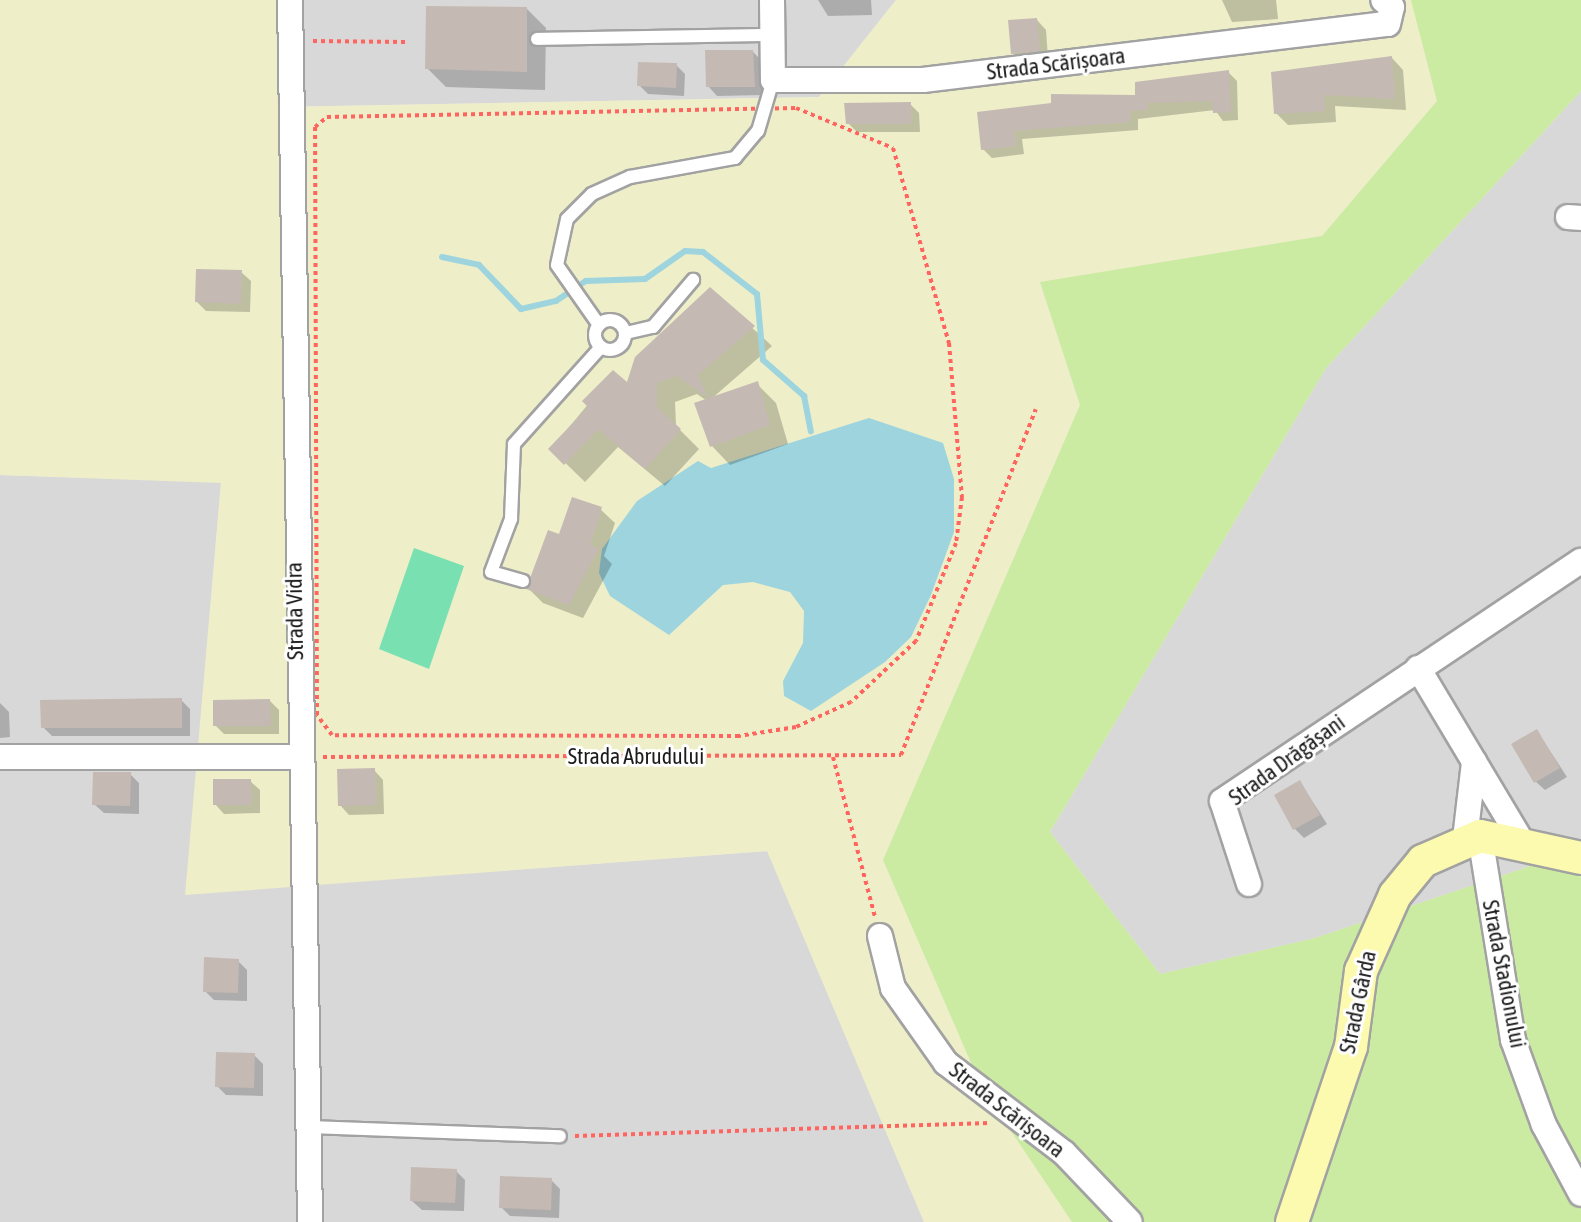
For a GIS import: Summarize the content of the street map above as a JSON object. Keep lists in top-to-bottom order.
{
  "streets": {
    "street": [
      "Strada Scărișoara",
      "Strada Vidra",
      "Strada Drăgășani",
      "Strada Stadionului",
      "Strada Gârda"
    ],
    "path": ["Strada Abrudului"]
  },
  "crossings": [
    ["Strada Vidra", "Strada Abrudului"],
    ["Strada Stadionului", "Strada Gârda"]
  ]
}
